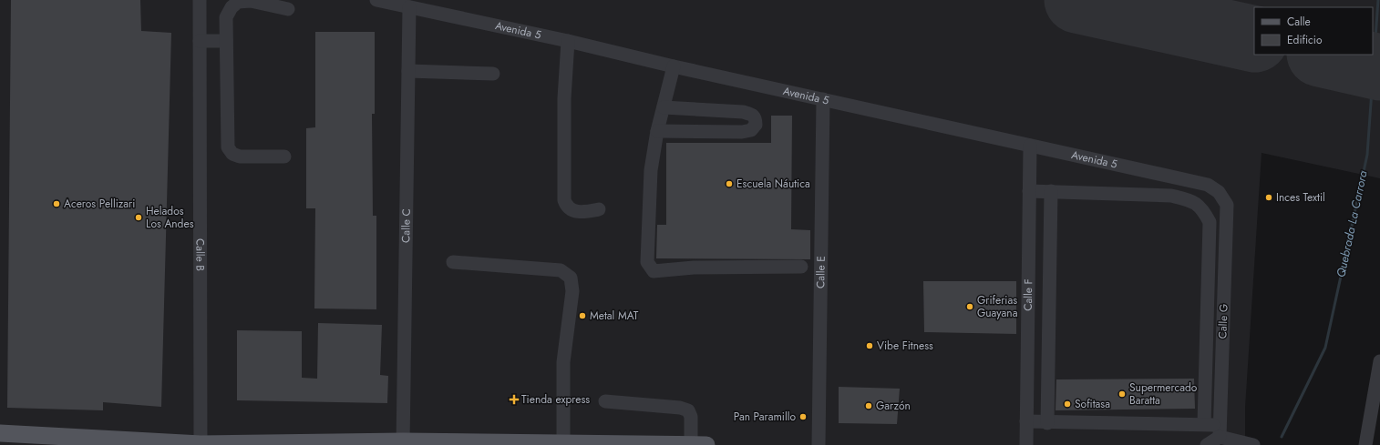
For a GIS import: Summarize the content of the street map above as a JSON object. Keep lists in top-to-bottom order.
{
  "streets": {
    "street": [
      "Avenida 5",
      "Calle C",
      "Calle B",
      "Calle E",
      "Calle F",
      "Calle G"
    ]
  },
  "crossings": [
    ["Avenida 5", "Calle C"],
    ["Avenida 5", "Calle E"],
    ["Avenida 5", "Calle F"],
    ["Avenida 5", "Calle G"]
  ],
  "water": ["Quebrada La Carrora"],
  "places": {
    "other": [
      "Escuela Náutica",
      "Inces Textil",
      "Aceros Pellizari",
      "Helados Los Andes",
      "Griferias Guayana",
      "Metal MAT",
      "Vibe Fitness",
      "Supermercado Baratta",
      "Sofitasa",
      "Garzón",
      "Pan Paramillo"
    ],
    "health": ["Tienda express"]
  },
  "legend": ["Calle", "Edificio"]
}
